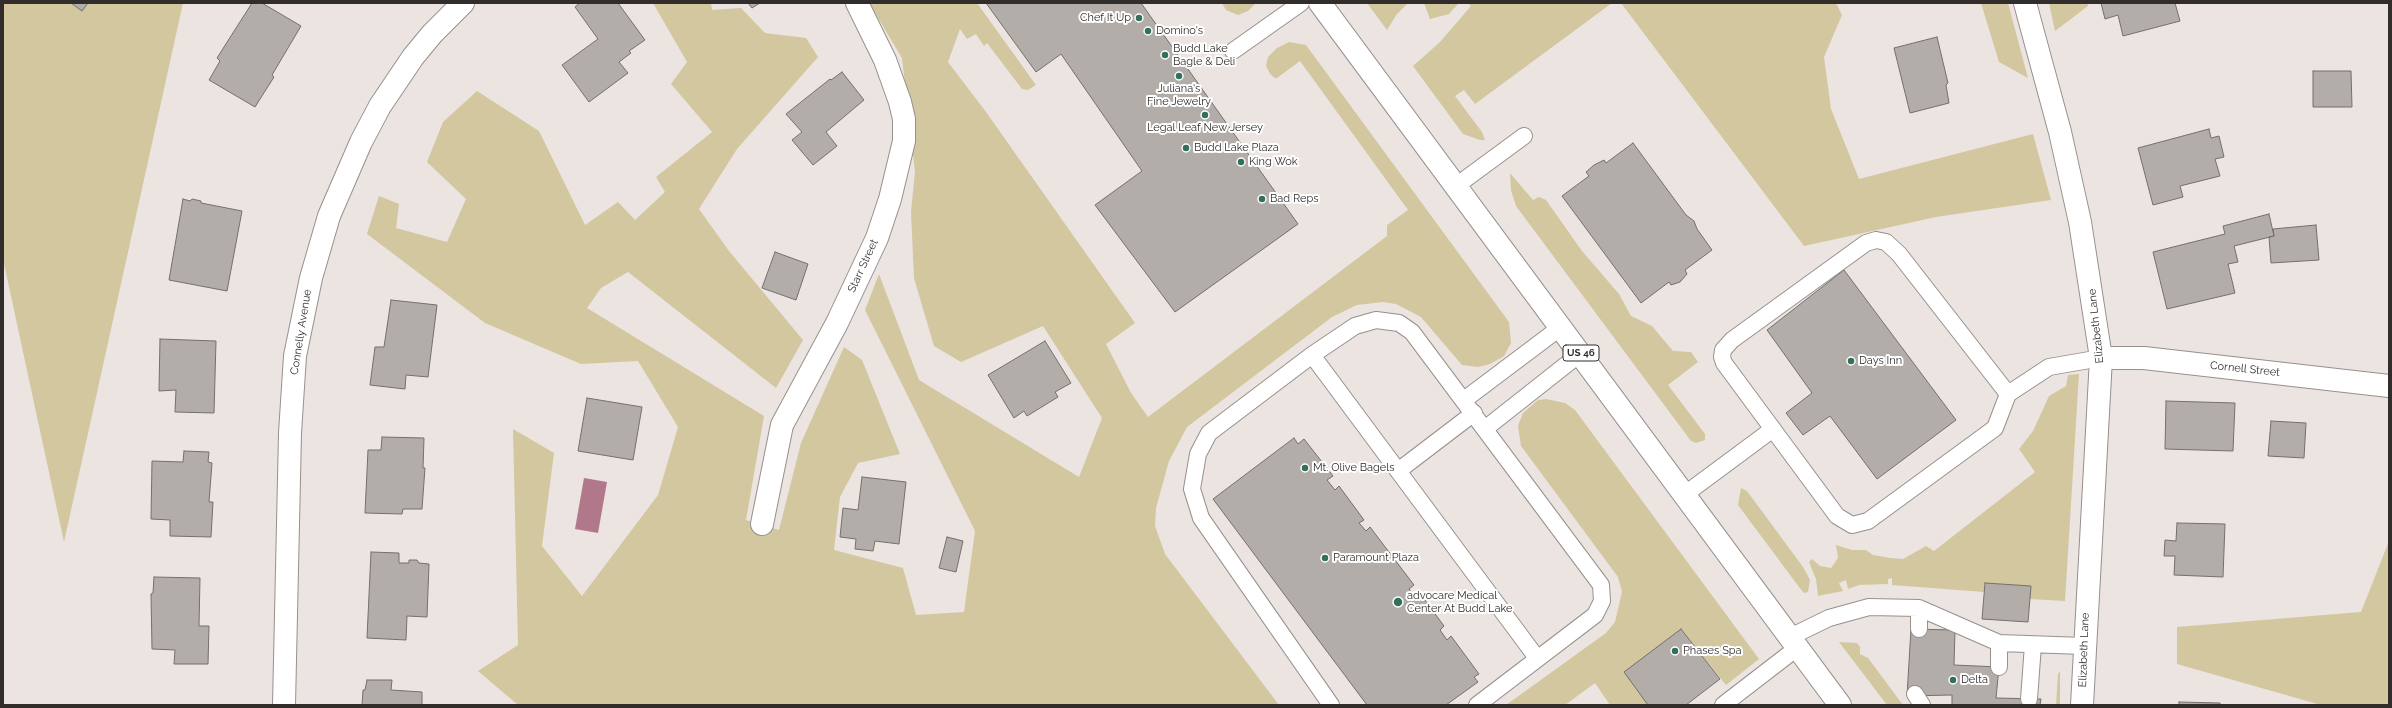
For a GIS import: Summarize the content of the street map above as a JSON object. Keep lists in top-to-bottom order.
{
  "streets": {
    "street": [
      "Starr Street",
      "Elizabeth Lane",
      "Connelly Avenue",
      "US 46",
      "Cornell Street"
    ]
  },
  "crossings": [
    ["Elizabeth Lane", "Cornell Street"]
  ],
  "places": [
    "Chef It Up",
    "Domino's",
    "Budd Lake Bagle & Deli",
    "Juliana's Fine Jewelry",
    "Legal Leaf New Jersey",
    "Budd Lake Plaza",
    "King Wok",
    "Bad Reps",
    "Days Inn",
    "Mt. Olive Bagels",
    "Paramount Plaza",
    "advocare Medical Center At Budd Lake",
    "Phases Spa",
    "Delta"
  ]
}
